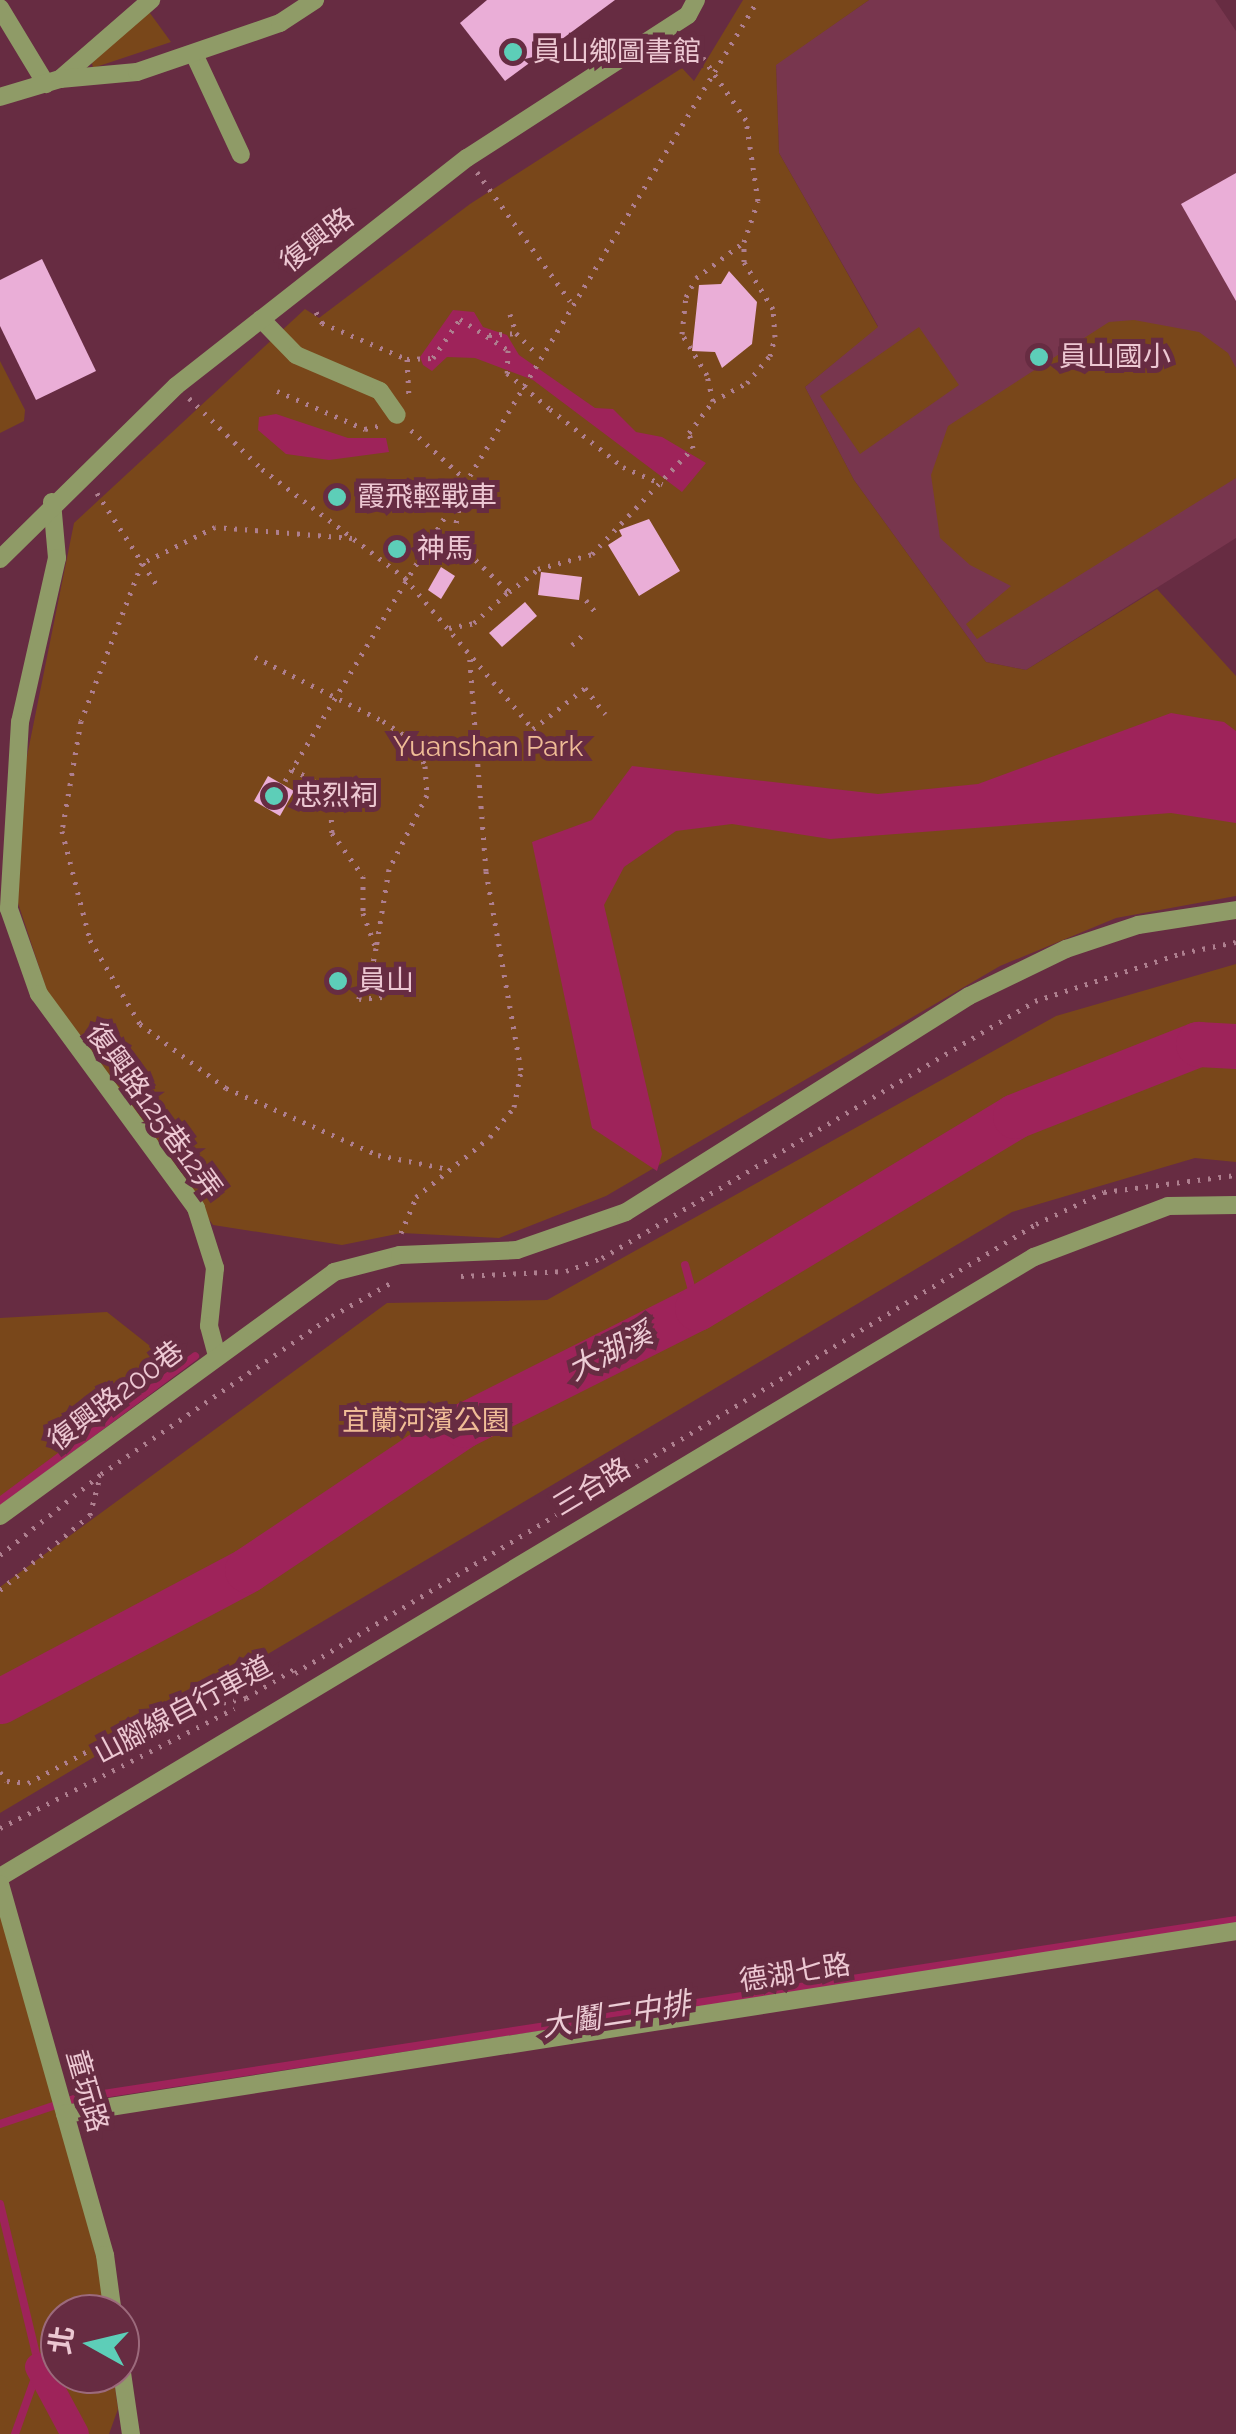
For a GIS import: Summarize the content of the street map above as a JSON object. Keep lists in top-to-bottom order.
{
  "streets": {
    "street": [
      "復興路",
      "復興路125巷12弄",
      "復興路200巷",
      "三合路",
      "德湖七路",
      "童玩路"
    ],
    "path": ["山腳線自行車道"]
  },
  "crossings": [
    ["復興路", "復興路125巷12弄"],
    ["復興路125巷12弄", "復興路200巷"],
    ["三合路", "童玩路"],
    ["德湖七路", "童玩路"]
  ],
  "water": ["大湖溪", "大鬮二中排"],
  "parks": ["Yuanshan Park", "宜蘭河濱公園"],
  "places": [
    "員山鄉圖書館",
    "員山國小",
    "霞飛輕戰車",
    "神馬",
    "忠烈祠",
    "員山"
  ],
  "north": "left"
}
